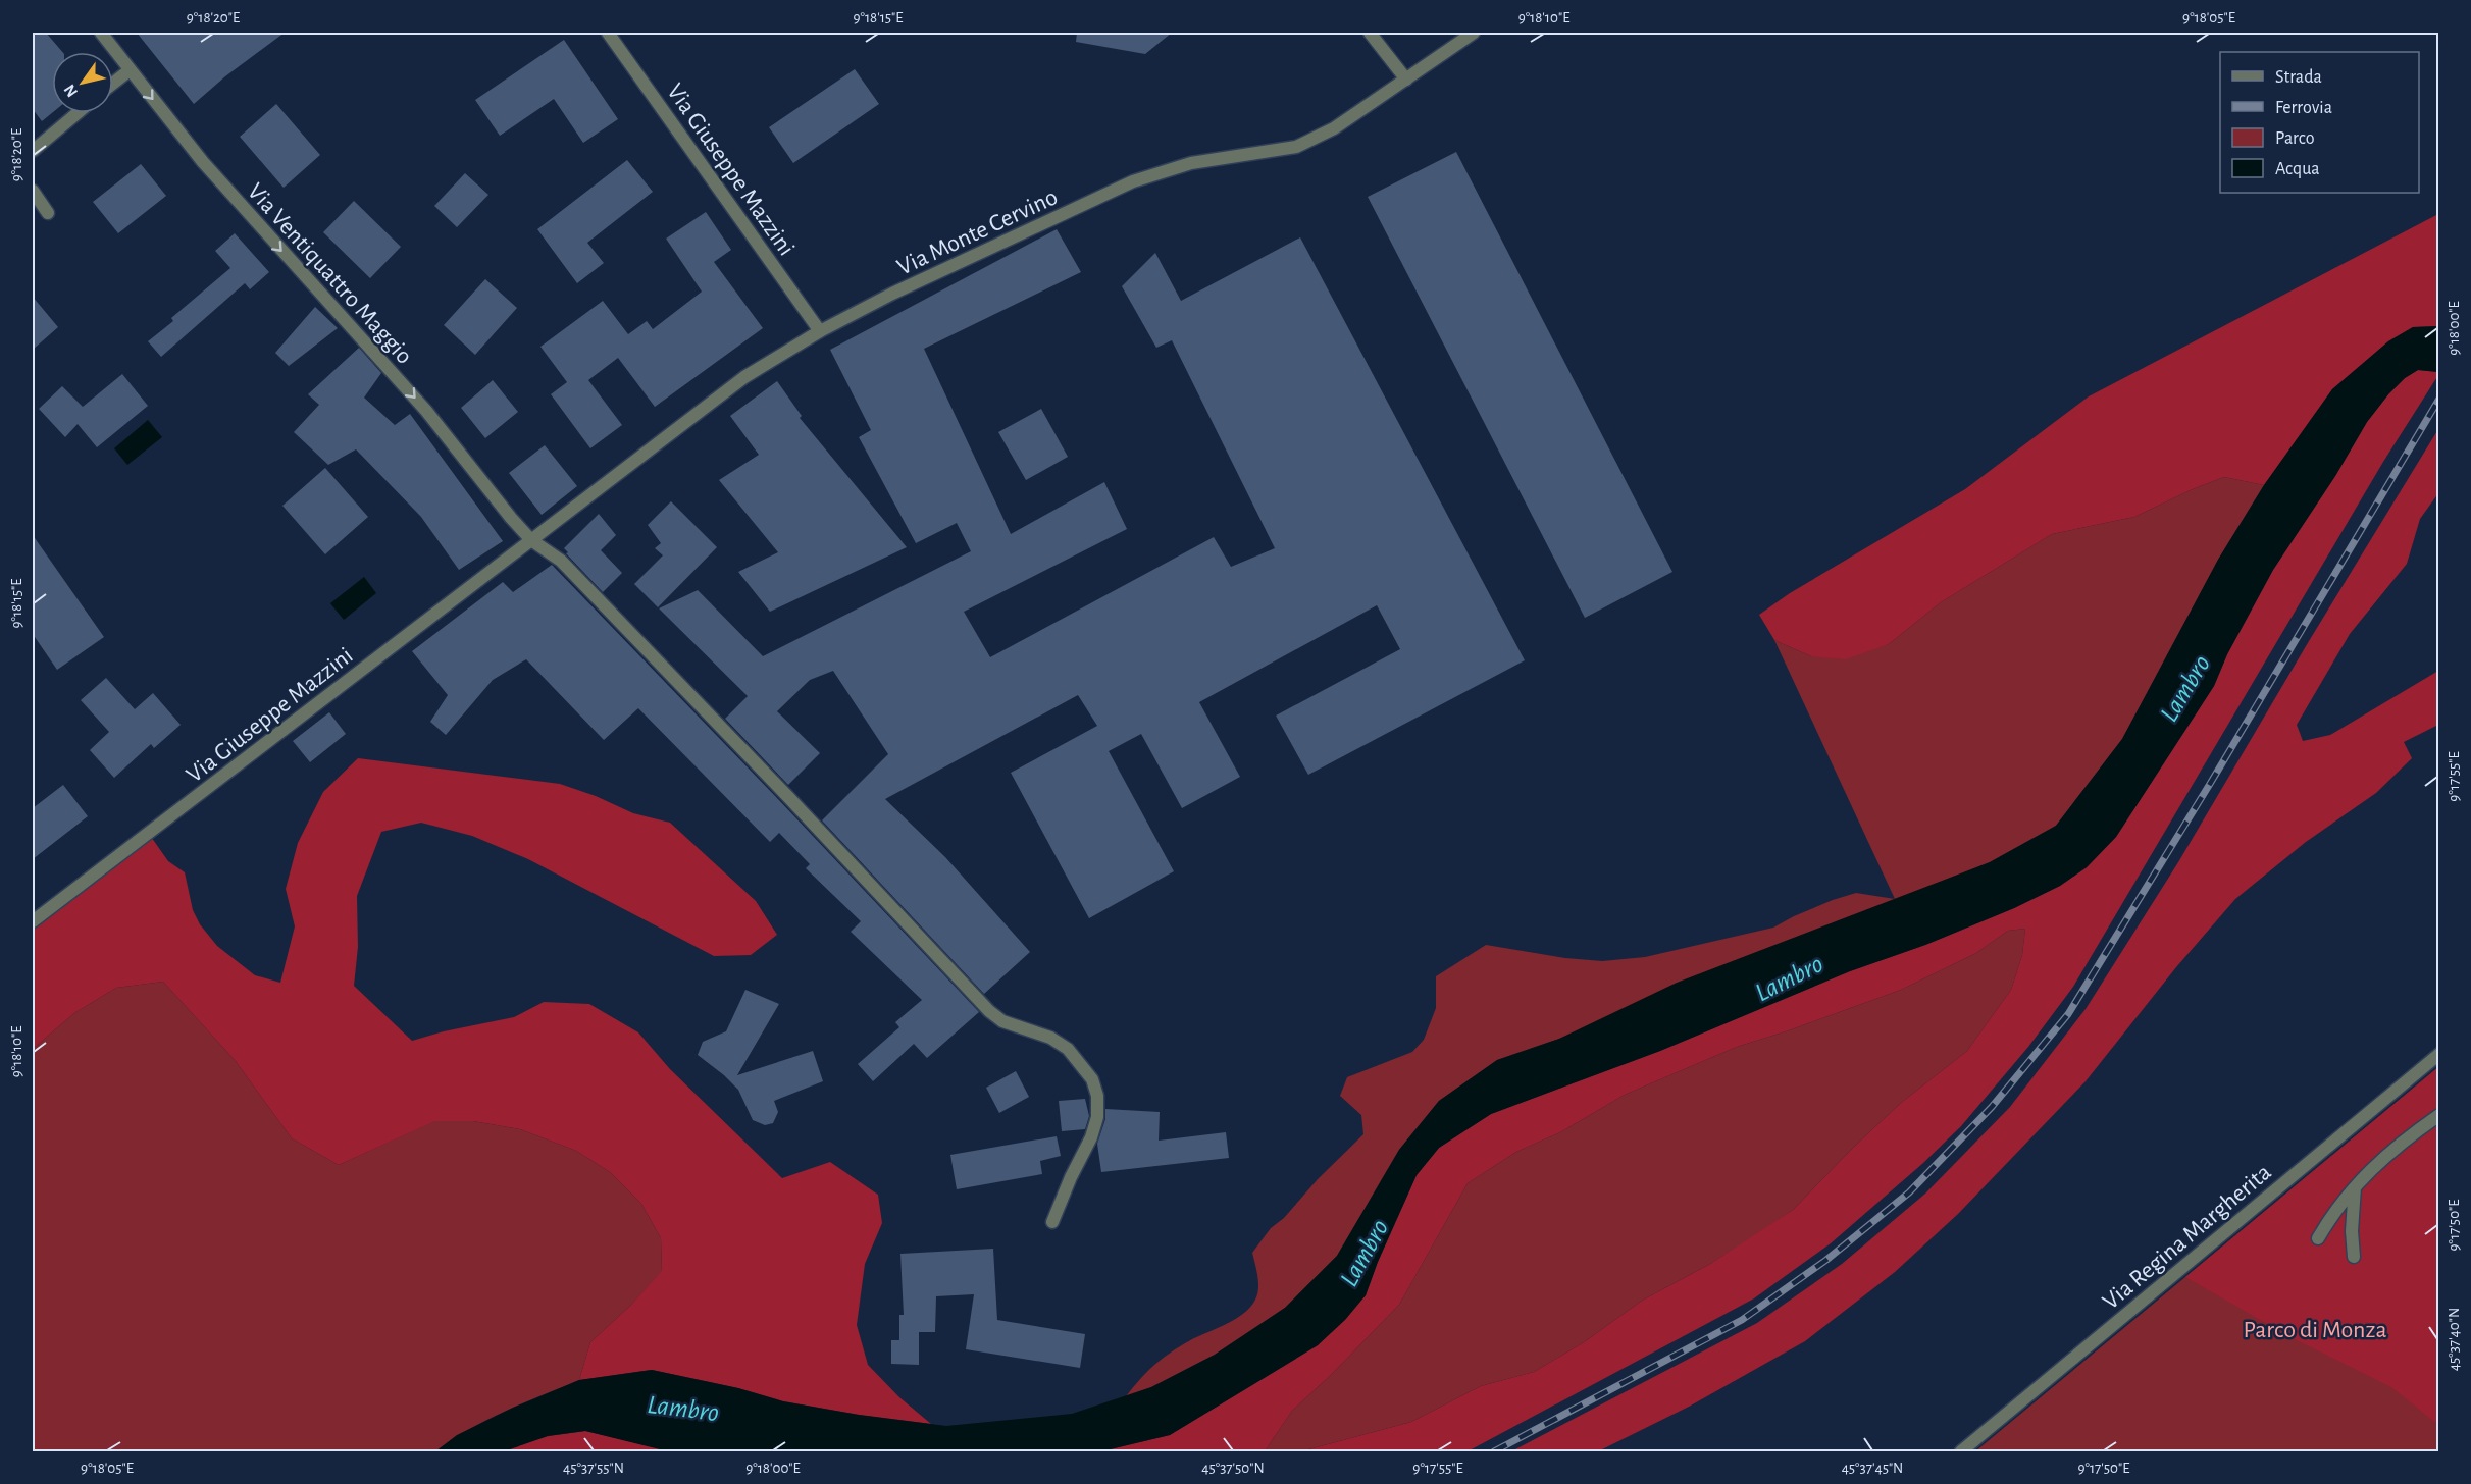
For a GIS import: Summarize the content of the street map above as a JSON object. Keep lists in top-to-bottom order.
{
  "streets": {
    "street": [
      "Via Giuseppe Mazzini",
      "Via Monte Cervino",
      "Via Ventiquattro Maggio",
      "Via Regina Margherita"
    ]
  },
  "crossings": [
    ["Via Giuseppe Mazzini", "Via Monte Cervino"],
    ["Via Giuseppe Mazzini", "Via Ventiquattro Maggio"],
    ["Via Monte Cervino", "Via Ventiquattro Maggio"]
  ],
  "one_way": ["Via Ventiquattro Maggio"],
  "water": ["Lambro"],
  "parks": ["Parco di Monza"],
  "legend": [
    "Strada",
    "Ferrovia",
    "Parco",
    "Acqua"
  ],
  "north": "bottom left",
  "coordinates": [
    "9°18'20\"E",
    "9°18'15\"E",
    "9°18'10\"E",
    "9°18'05\"E",
    "9°18'00\"E",
    "9°17'55\"E",
    "9°17'50\"E",
    "45°37'40\"N",
    "45°37'55\"N",
    "45°37'50\"N",
    "45°37'45\"N"
  ]
}
